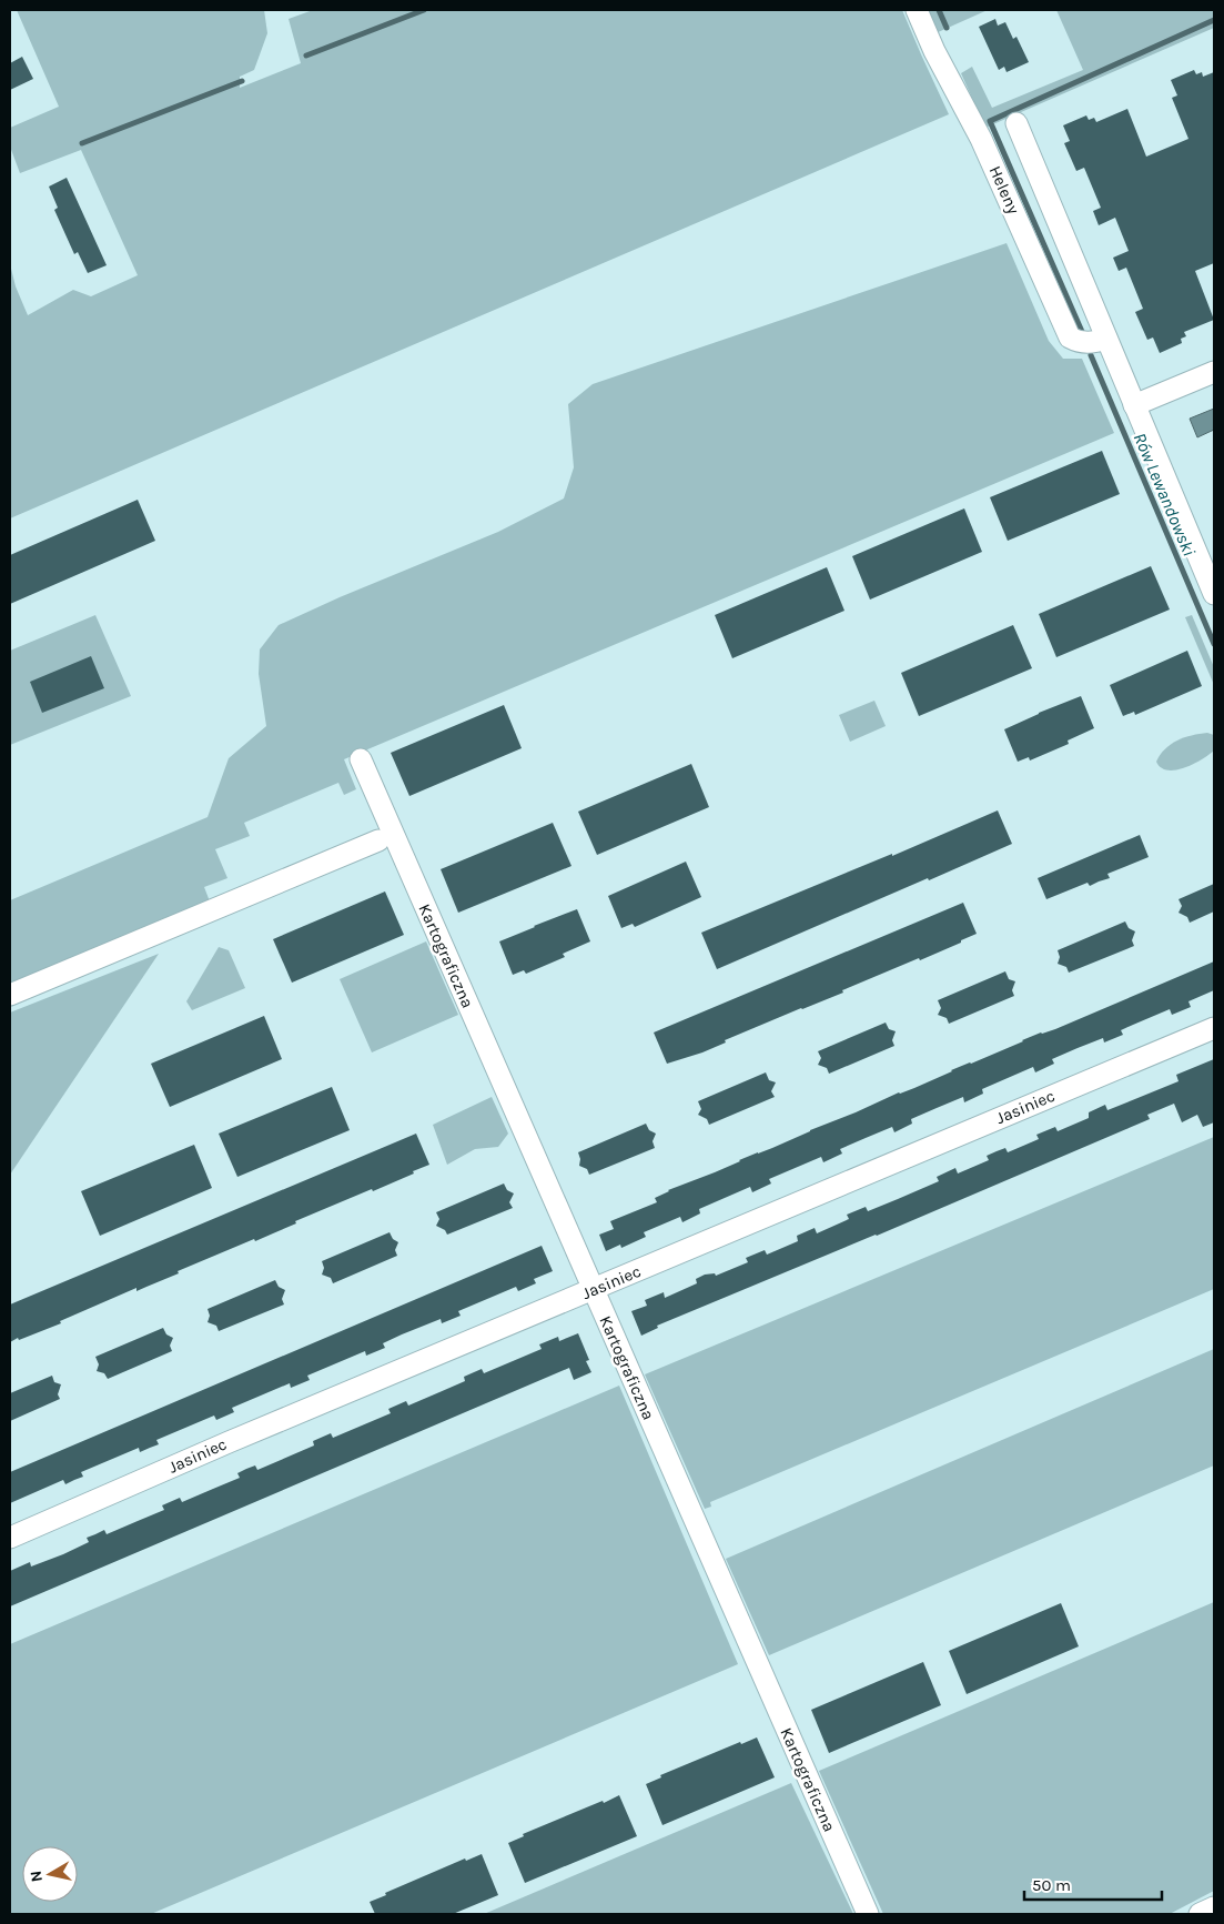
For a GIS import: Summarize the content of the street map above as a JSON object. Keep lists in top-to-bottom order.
{
  "streets": {
    "street": ["Heleny", "Kartograficzna", "Jasiniec"]
  },
  "crossings": [
    ["Kartograficzna", "Jasiniec"]
  ],
  "water": ["Rów Lewandowski"],
  "scale_bar": "50 m",
  "north": "left"
}
